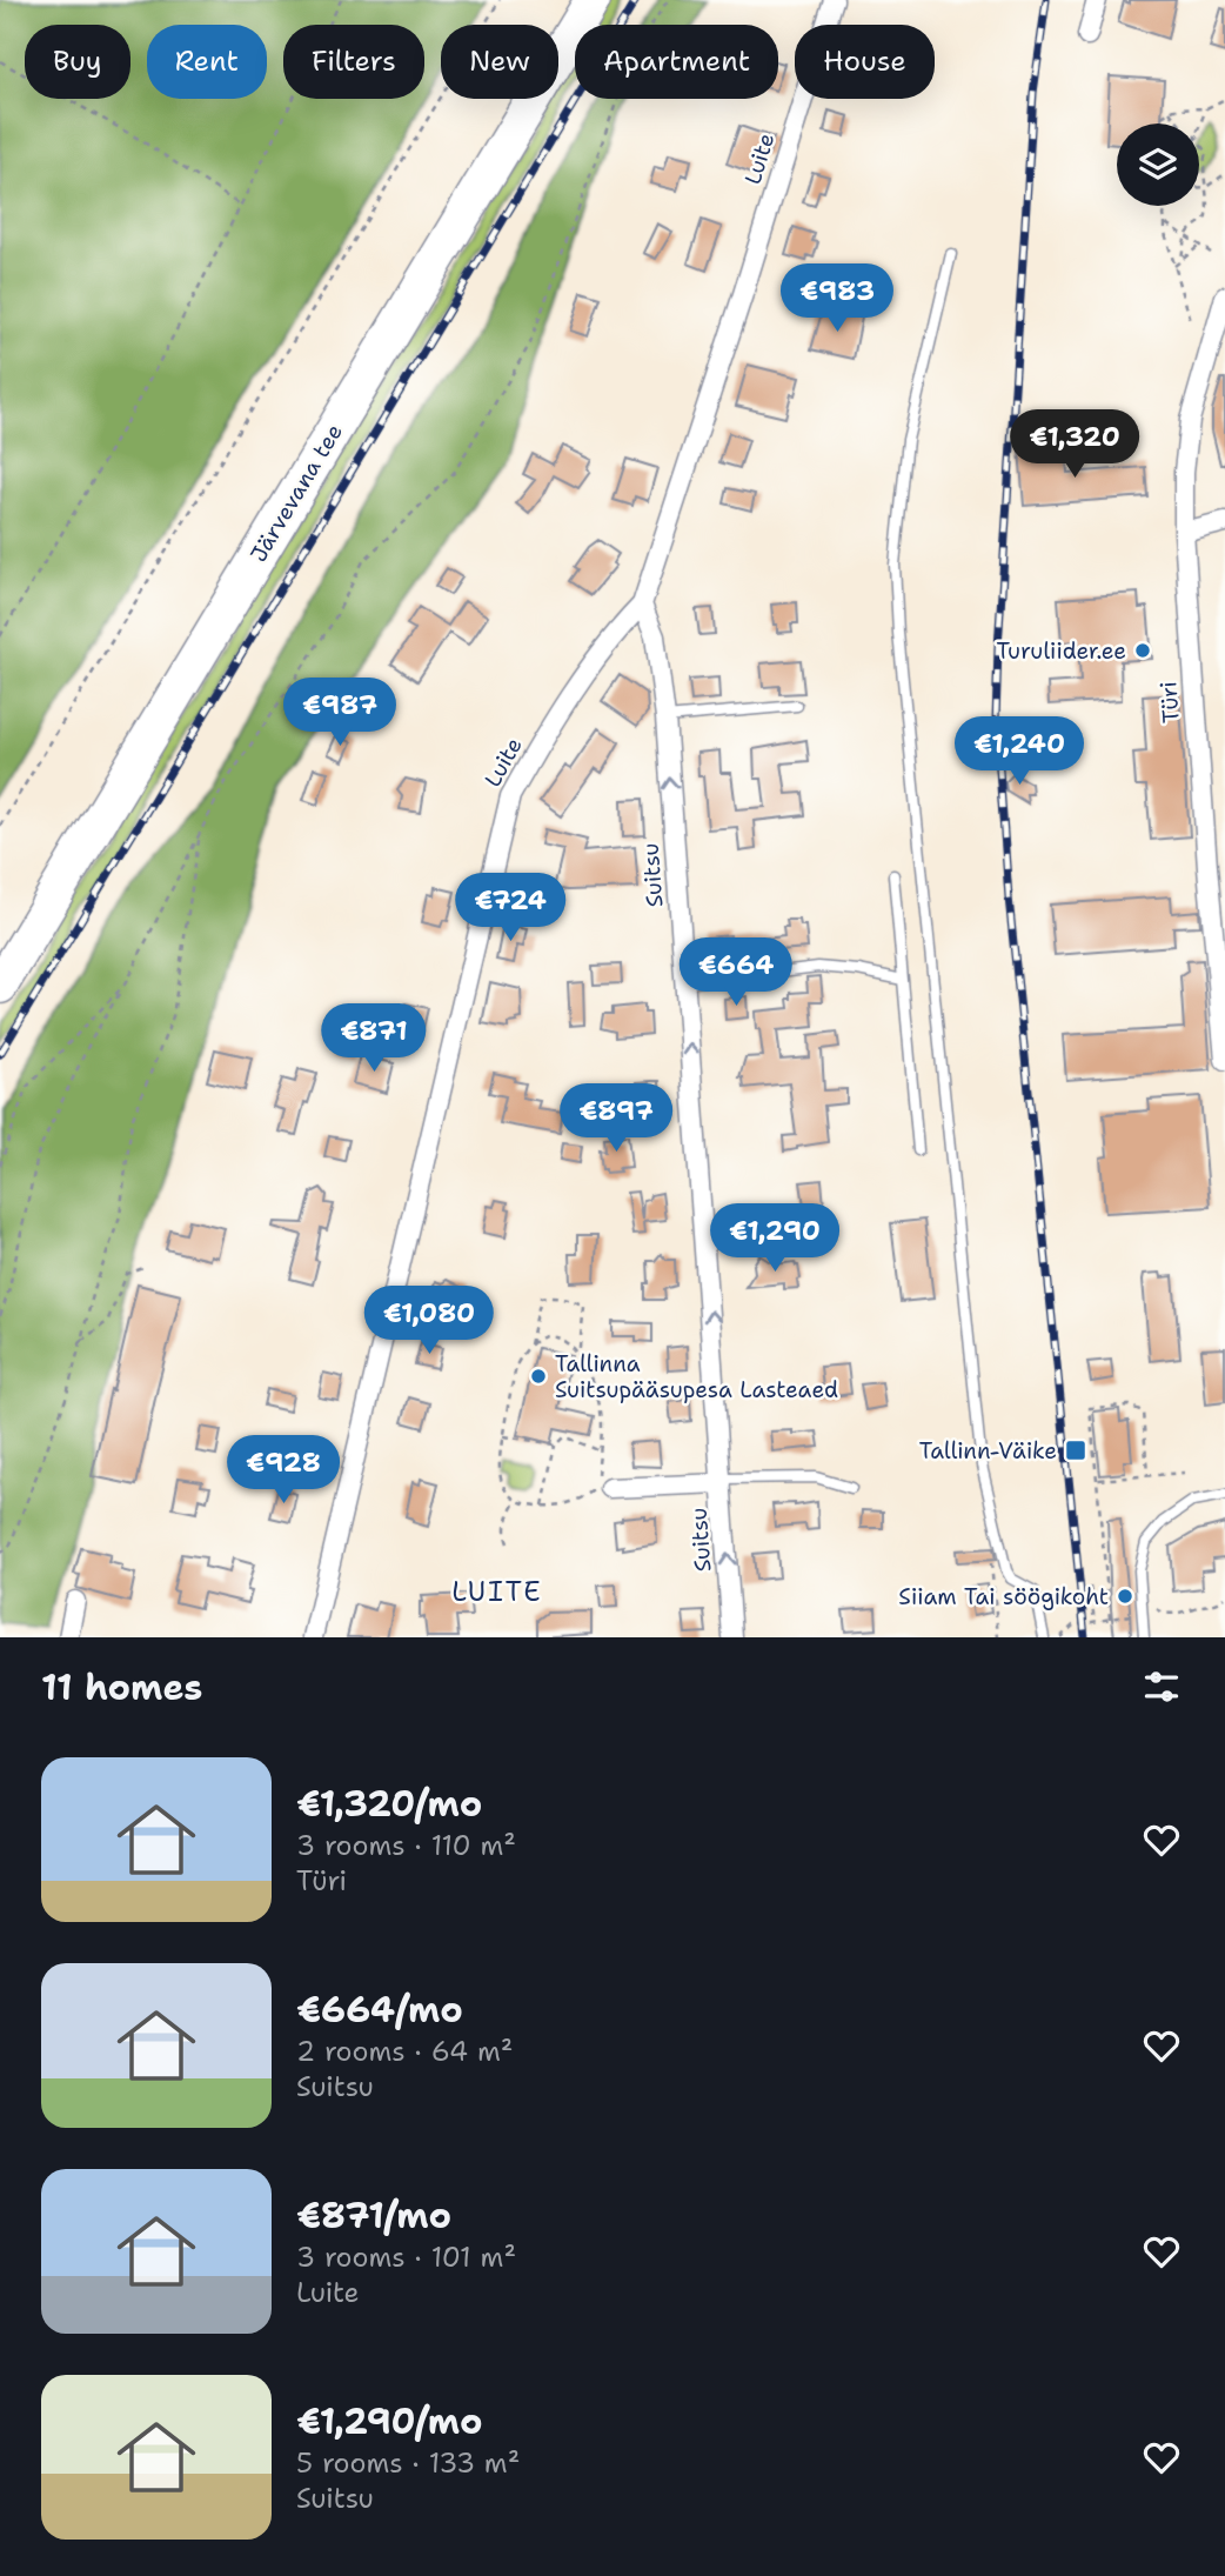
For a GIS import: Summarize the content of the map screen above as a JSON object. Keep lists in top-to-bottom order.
{
  "streets": {
    "highway": ["Järvevana tee"],
    "street": ["Luite", "Türi", "Suitsu"]
  },
  "crossings": [
    ["Luite", "Suitsu"]
  ],
  "one_way": ["Suitsu"],
  "districts": ["LUITE"],
  "places": {
    "other": ["Turuliider.ee", "Tallinna Suitsupääsupesa Lasteaed", "Siiam Tai söögikoht"],
    "transit": ["Tallinn-Väike"]
  },
  "page": {
    "chip": [
      "Buy",
      "Rent",
      "Filters",
      "New",
      "Apartment",
      "House"
    ],
    "price": [
      "€983",
      "€1,320",
      "€987",
      "€1,240",
      "€724",
      "€664",
      "€871",
      "€897",
      "€1,290",
      "€1,080",
      "€928"
    ],
    "heading": "11 homes",
    "list": [
      {
        "name": "€1,320/mo",
        "note": "3 rooms · 110 m² · Türi"
      },
      {
        "name": "€664/mo",
        "note": "2 rooms · 64 m² · Suitsu"
      },
      {
        "name": "€871/mo",
        "note": "3 rooms · 101 m² · Luite"
      },
      {
        "name": "€1,290/mo",
        "note": "5 rooms · 133 m² · Suitsu"
      }
    ]
  }
}
